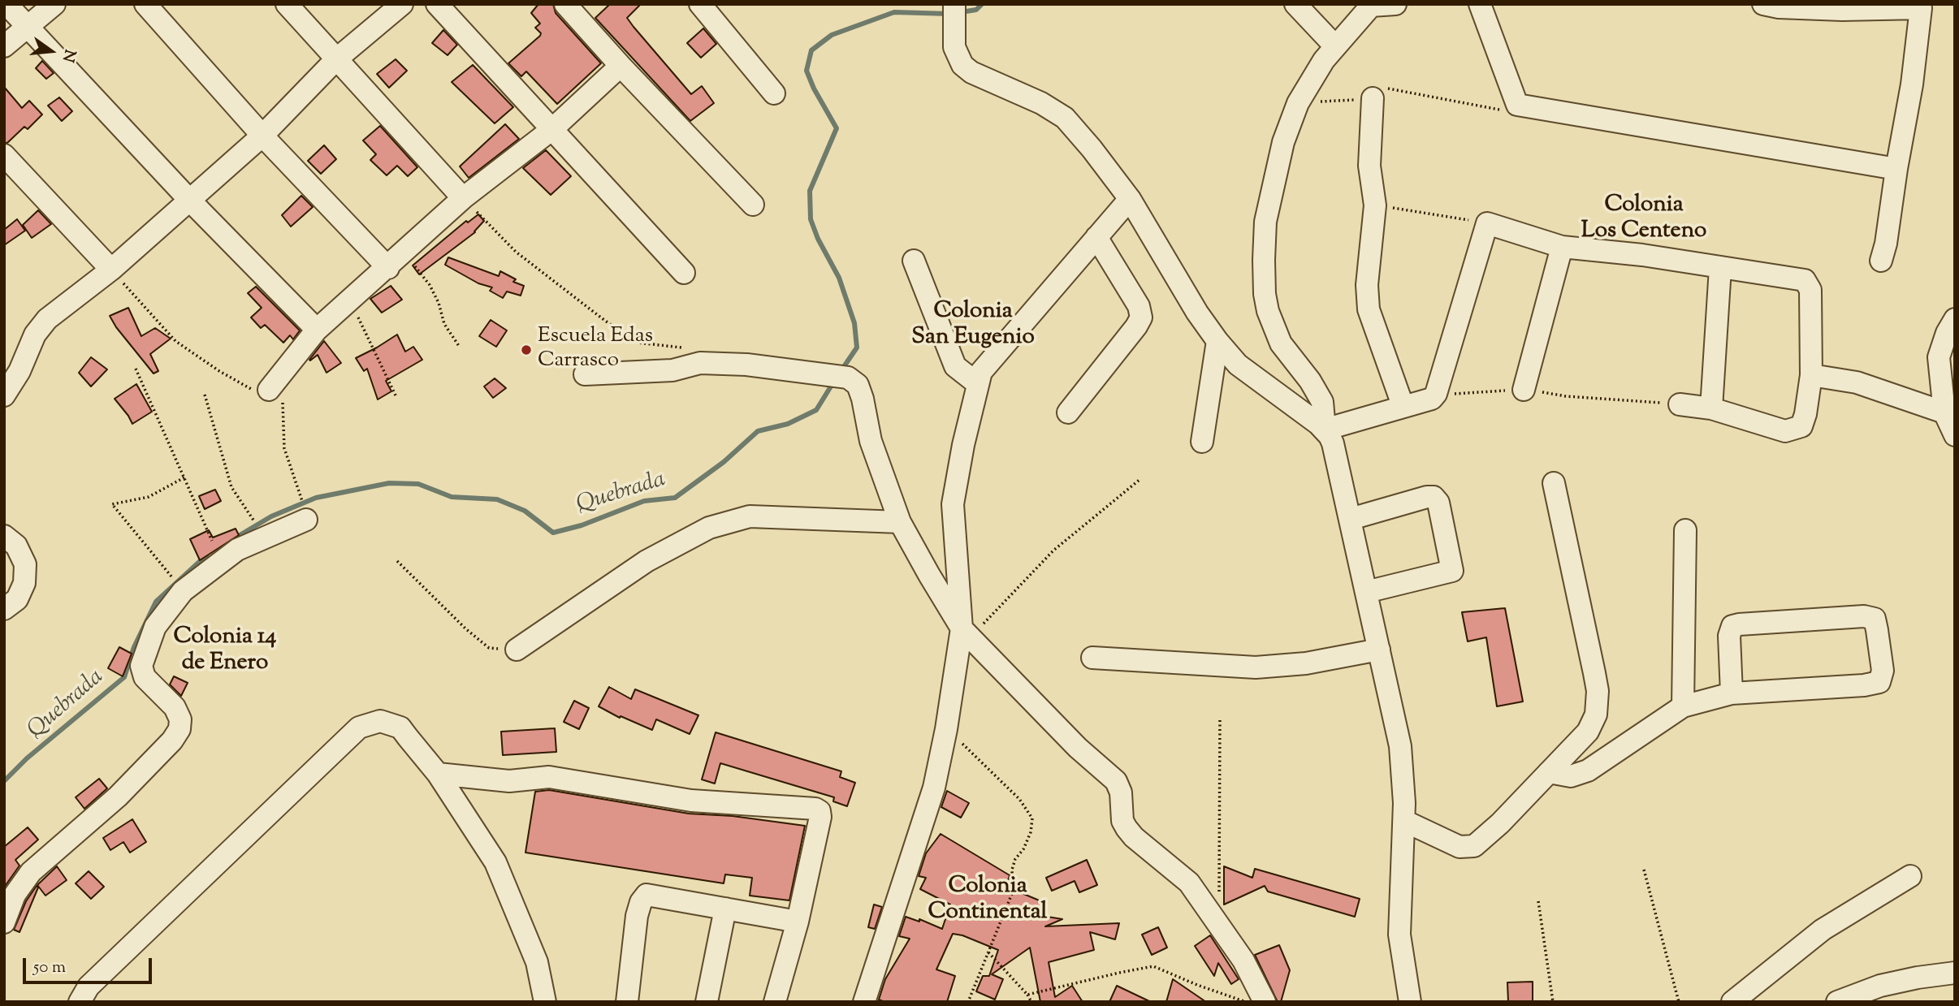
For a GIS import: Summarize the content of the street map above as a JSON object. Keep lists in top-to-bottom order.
{
  "districts": [
    "Colonia Los Centeno",
    "Colonia San Eugenio",
    "Colonia 14 de Enero",
    "Colonia Continental"
  ],
  "water": ["Quebrada"],
  "places": ["Escuela Edas Carrasco"],
  "scale_bar": "50 m",
  "north": "right"
}
